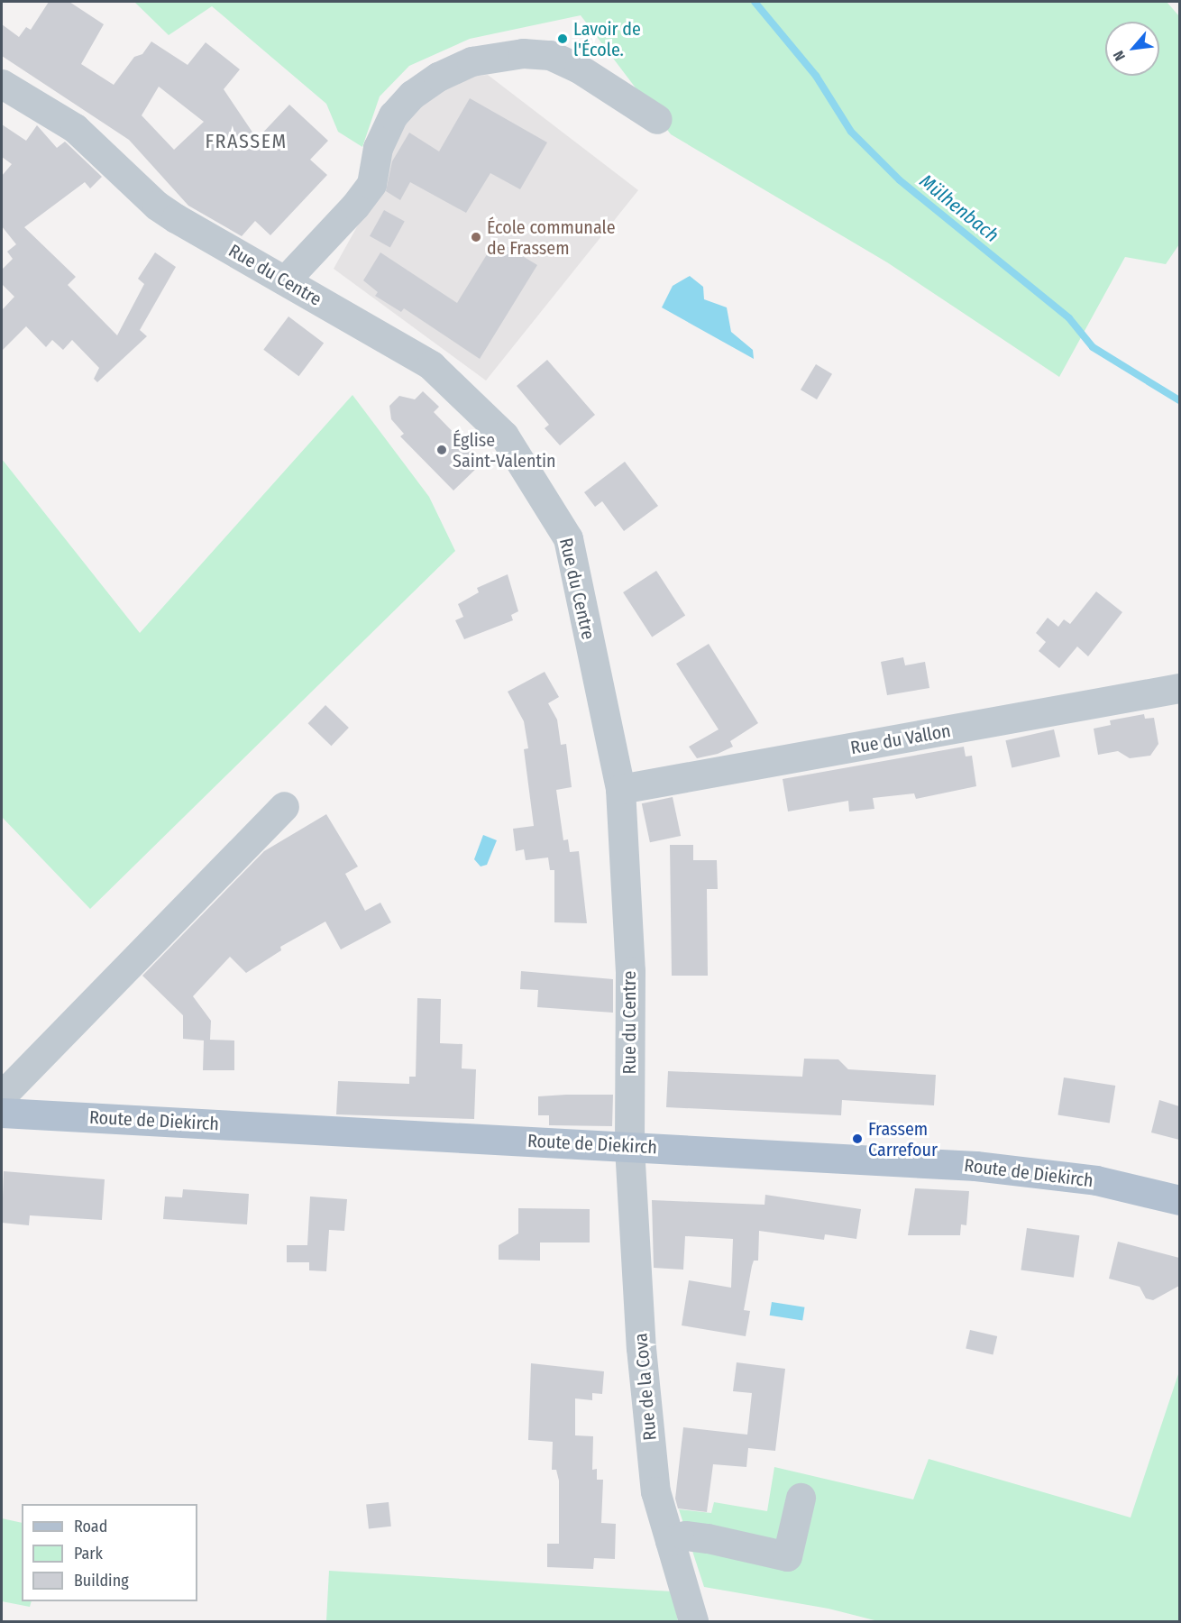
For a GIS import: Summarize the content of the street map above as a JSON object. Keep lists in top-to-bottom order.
{
  "streets": {
    "main road": ["Route de Diekirch"],
    "street": ["Rue du Centre", "Rue du Vallon", "Rue de la Cova"]
  },
  "crossings": [
    ["Rue du Centre", "Rue du Vallon"],
    ["Rue du Centre", "Route de Diekirch"],
    ["Rue du Centre", "Rue de la Cova"],
    ["Route de Diekirch", "Rue de la Cova"]
  ],
  "districts": ["FRASSEM"],
  "water": ["Mülhenbach"],
  "places": [
    "Lavoir de l'École.",
    "École communale de Frassem",
    "Église Saint-Valentin",
    "Frassem Carrefour"
  ],
  "legend": ["Road", "Park", "Building"],
  "north": "bottom left"
}
